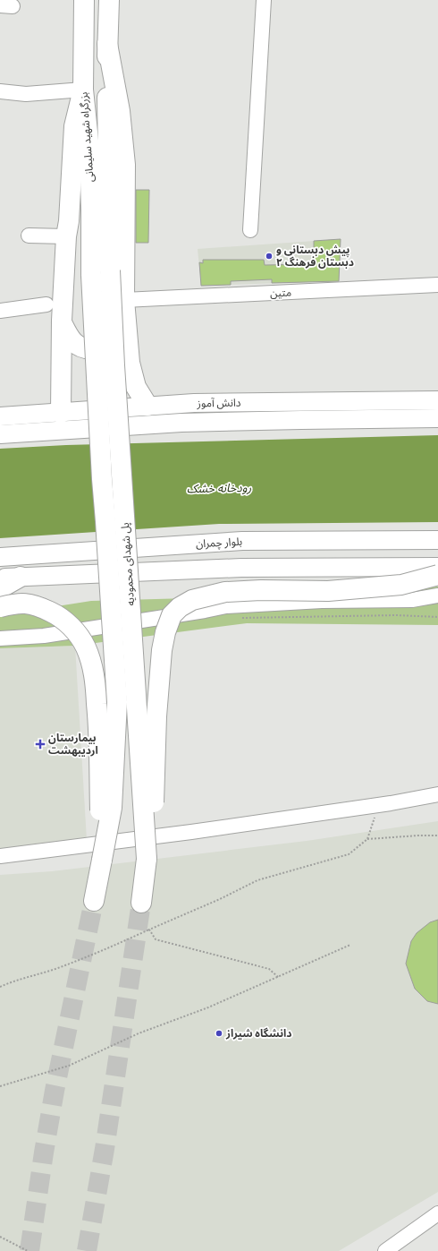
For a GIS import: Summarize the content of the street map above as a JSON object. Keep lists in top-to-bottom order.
{
  "streets": {
    "highway": ["بزرگراه شهید سلیمانی", "پل شهدای محمودیه"],
    "main road": ["دانش آموز", "بلوار چمران"],
    "street": ["متین"]
  },
  "crossings": [
    ["بزرگراه شهید سلیمانی", "پل شهدای محمودیه"]
  ],
  "water": ["رودخانه خشک"],
  "places": {
    "other": ["پیش دبستانی و دبستان فرهنگ ۲", "دانشگاه شیراز"],
    "health": ["بیمارستان اردیبهشت"]
  }
}
